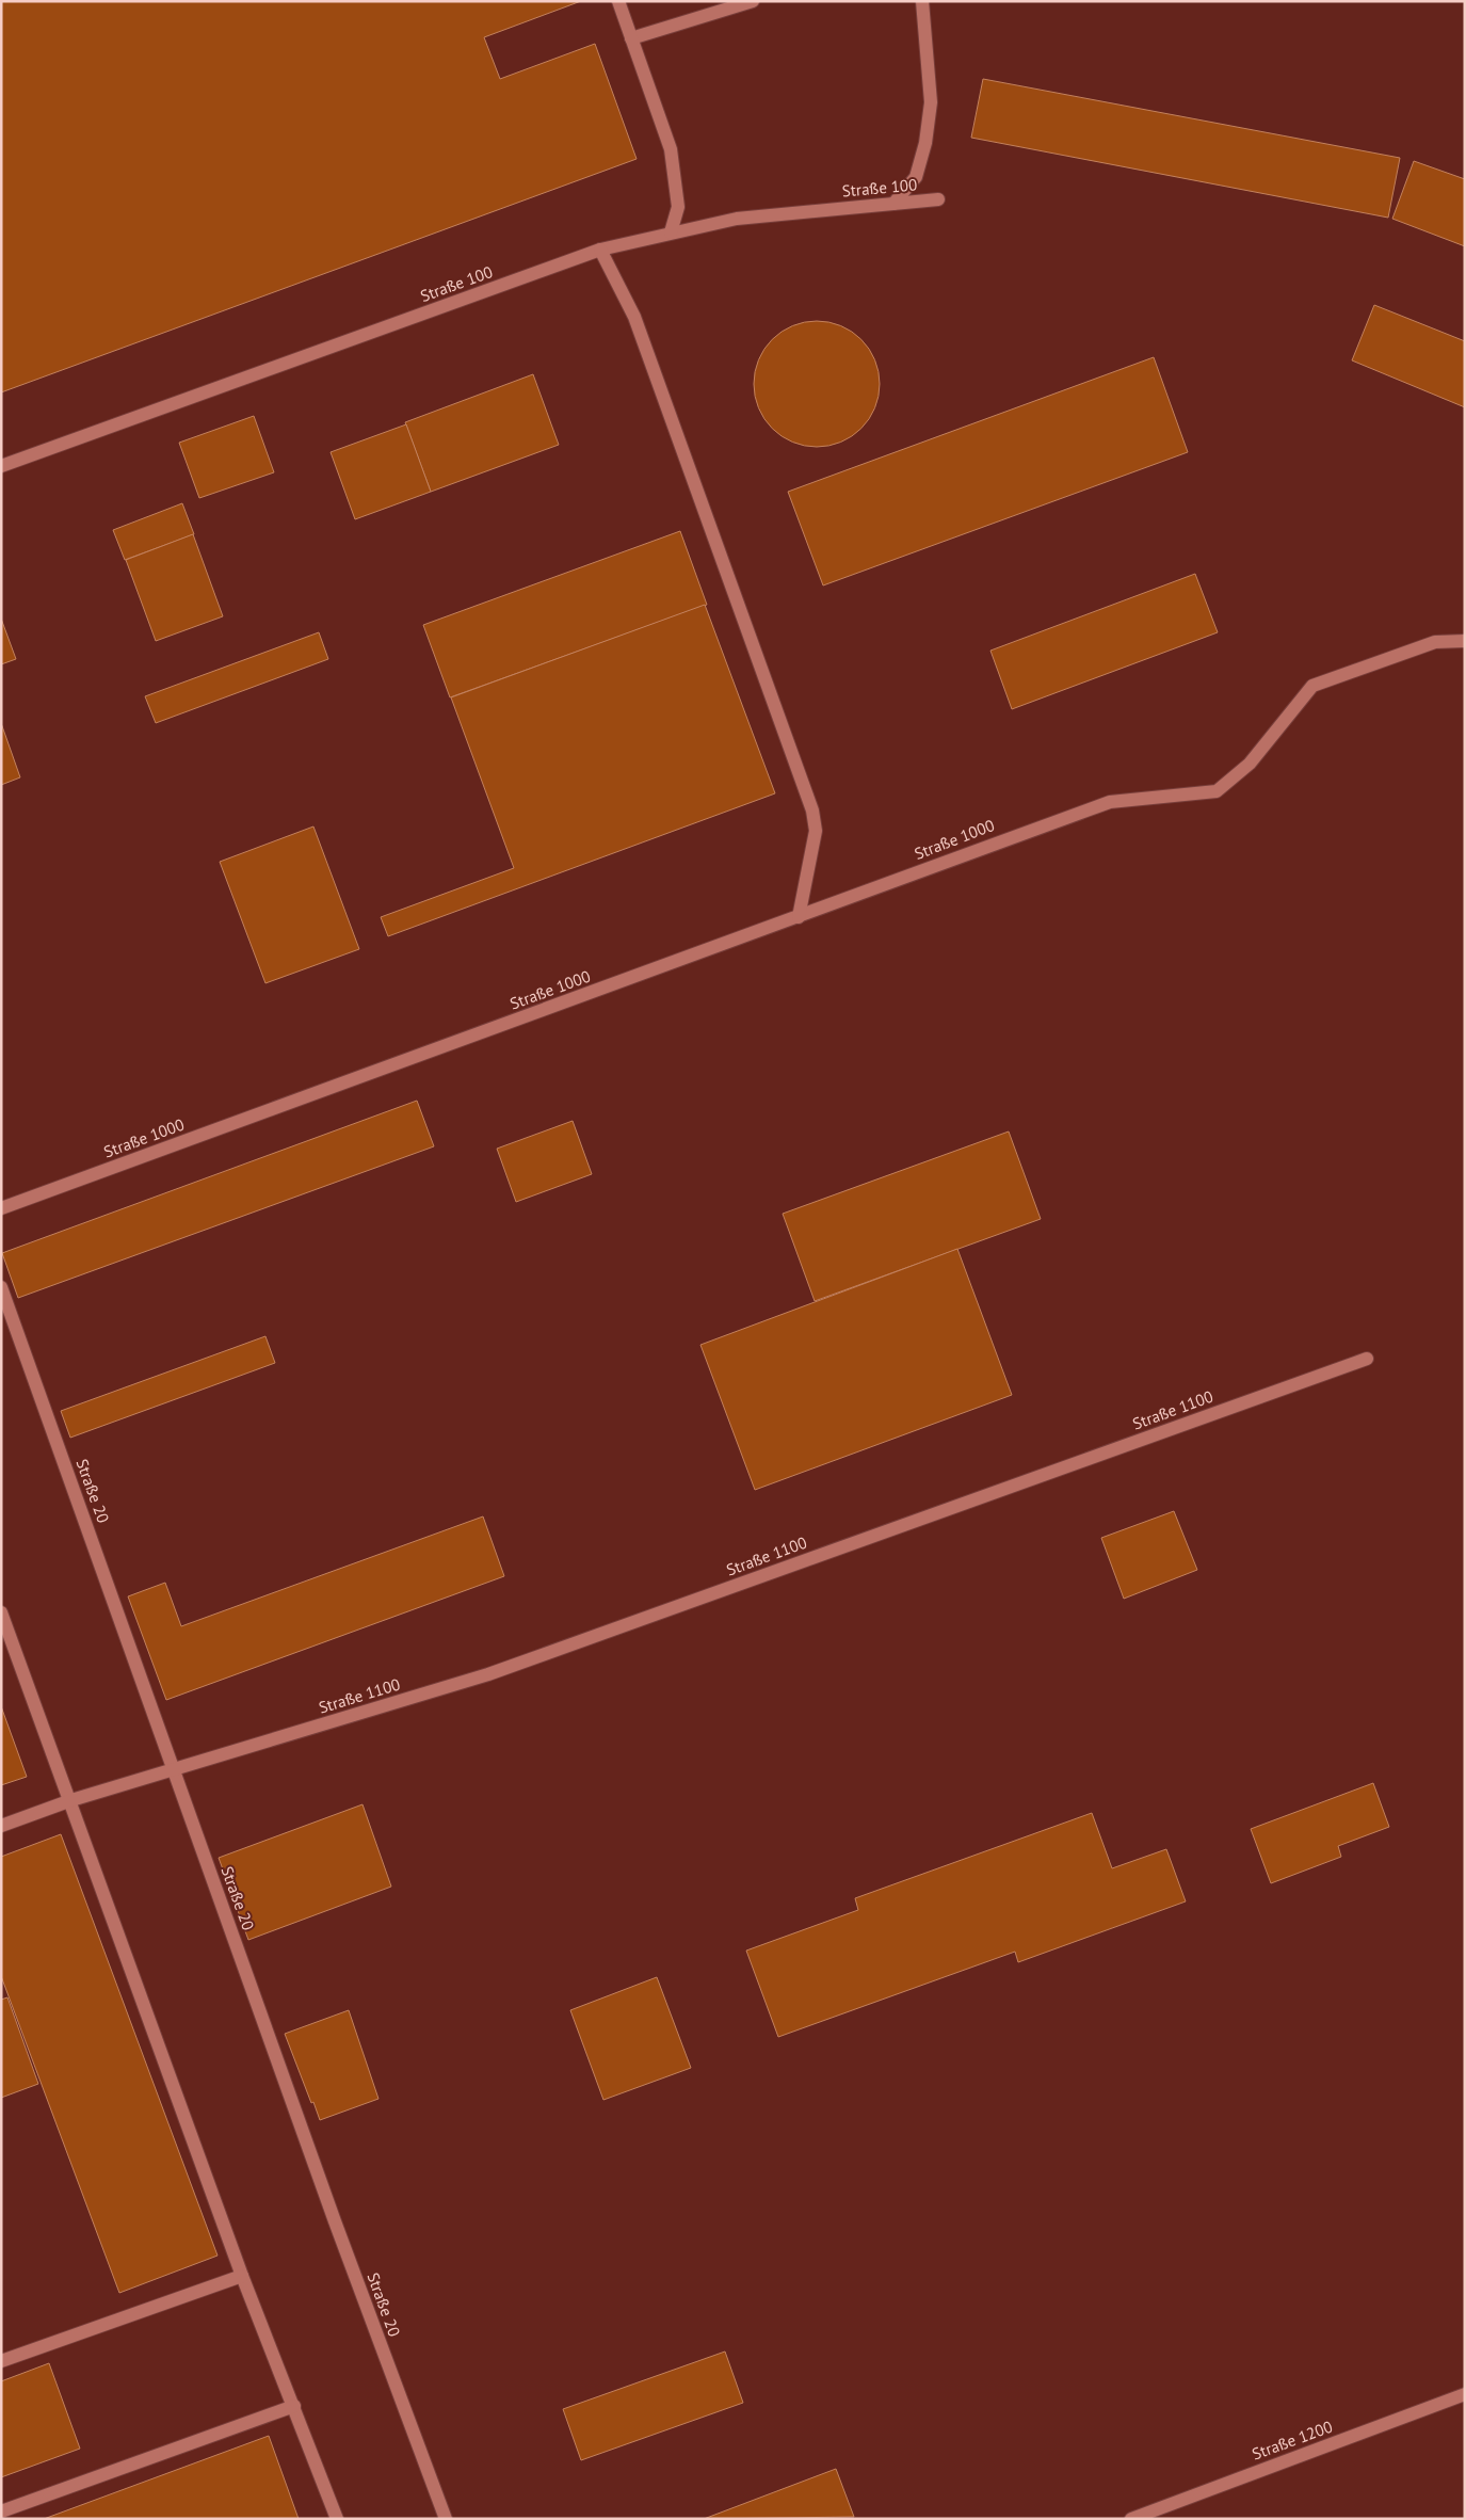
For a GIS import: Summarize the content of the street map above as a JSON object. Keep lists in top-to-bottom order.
{
  "streets": {
    "street": [
      "Straße 100",
      "Straße 1000",
      "Straße 1100",
      "Straße 20",
      "Straße 1200"
    ]
  },
  "crossings": [
    ["Straße 1100", "Straße 20"]
  ]
}
